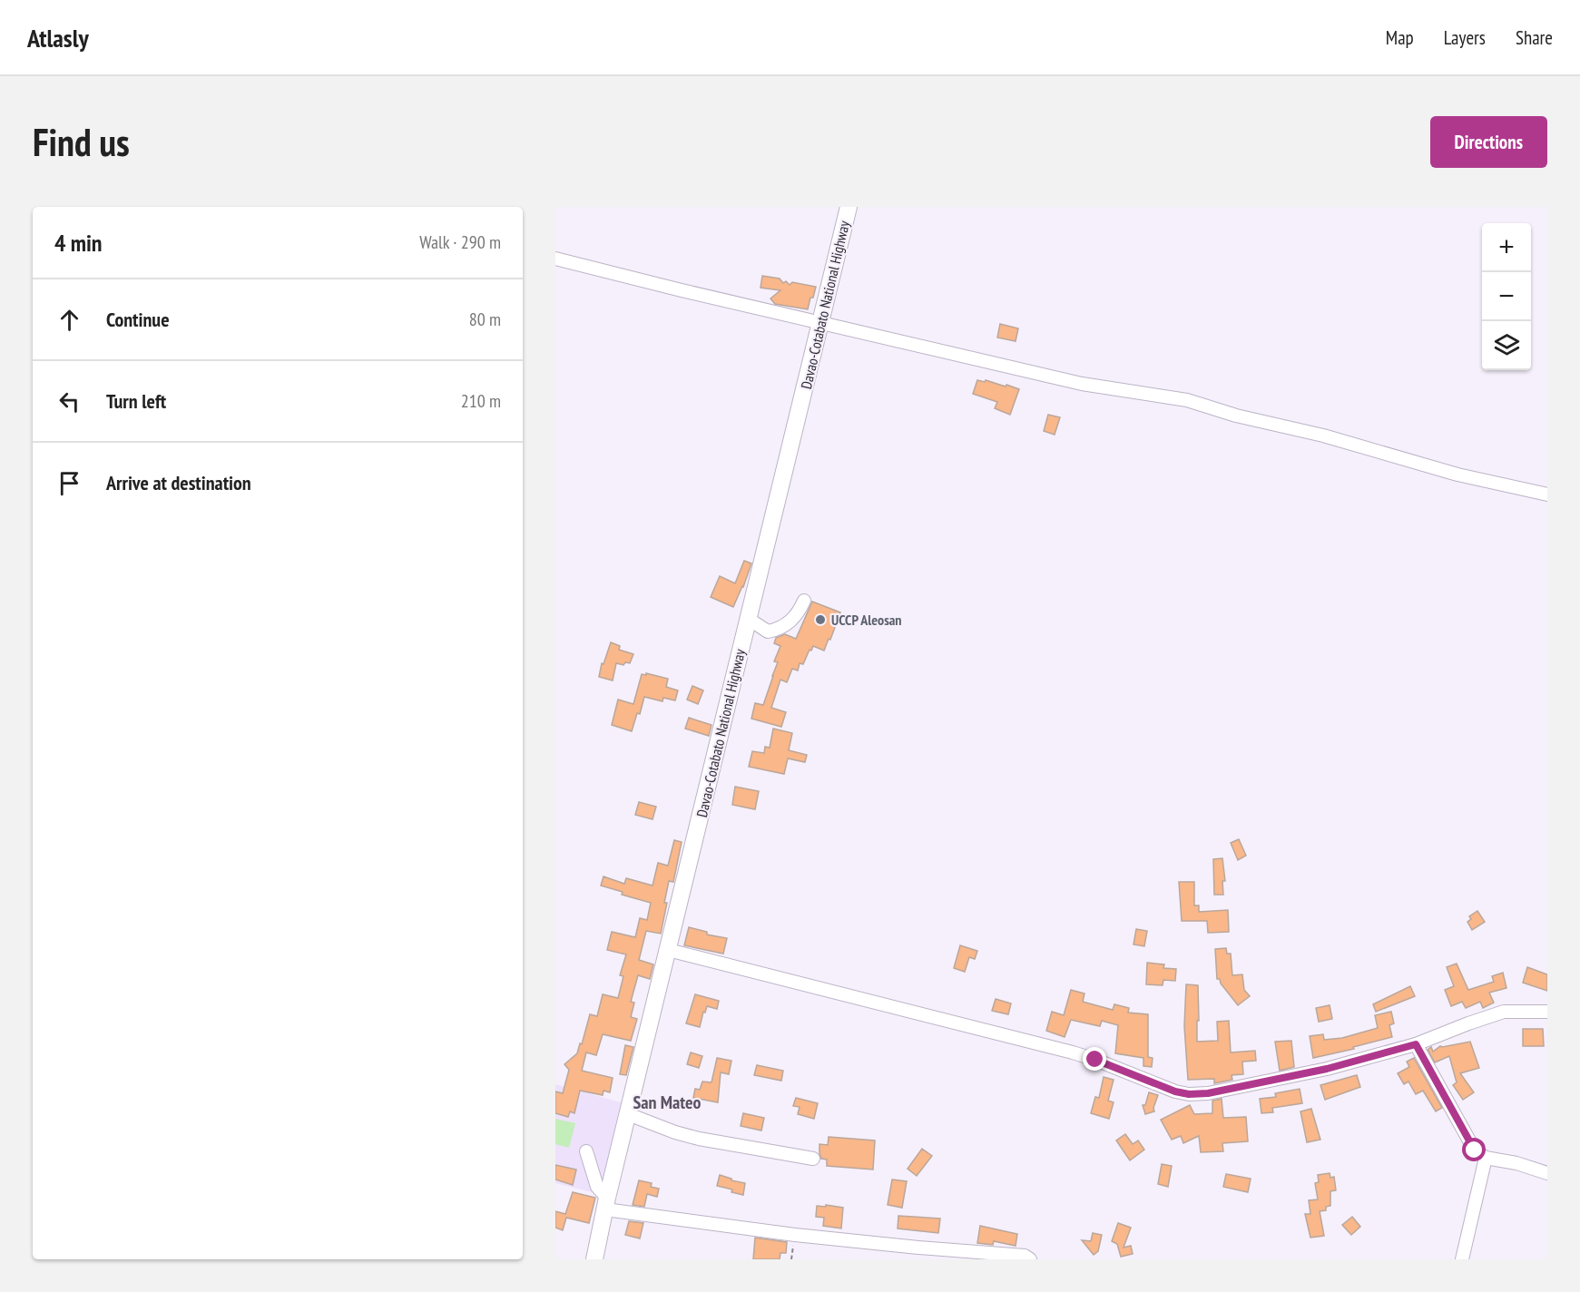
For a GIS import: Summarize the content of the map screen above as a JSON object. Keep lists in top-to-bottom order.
{
  "streets": {
    "highway": ["Davao-Cotabato National Highway"]
  },
  "districts": ["San Mateo"],
  "places": ["UCCP Aleosan"],
  "page": {
    "header": "Atlasly",
    "nav": ["Map", "Layers", "Share"],
    "buttons": "Directions",
    "title": "Find us",
    "heading": ["4 min", "Walk · 290 m"],
    "map_buttons": ["+", "−"],
    "list": [
      ["Continue", "80 m"],
      ["Turn left", "210 m"],
      "Arrive at destination"
    ]
  }
}
